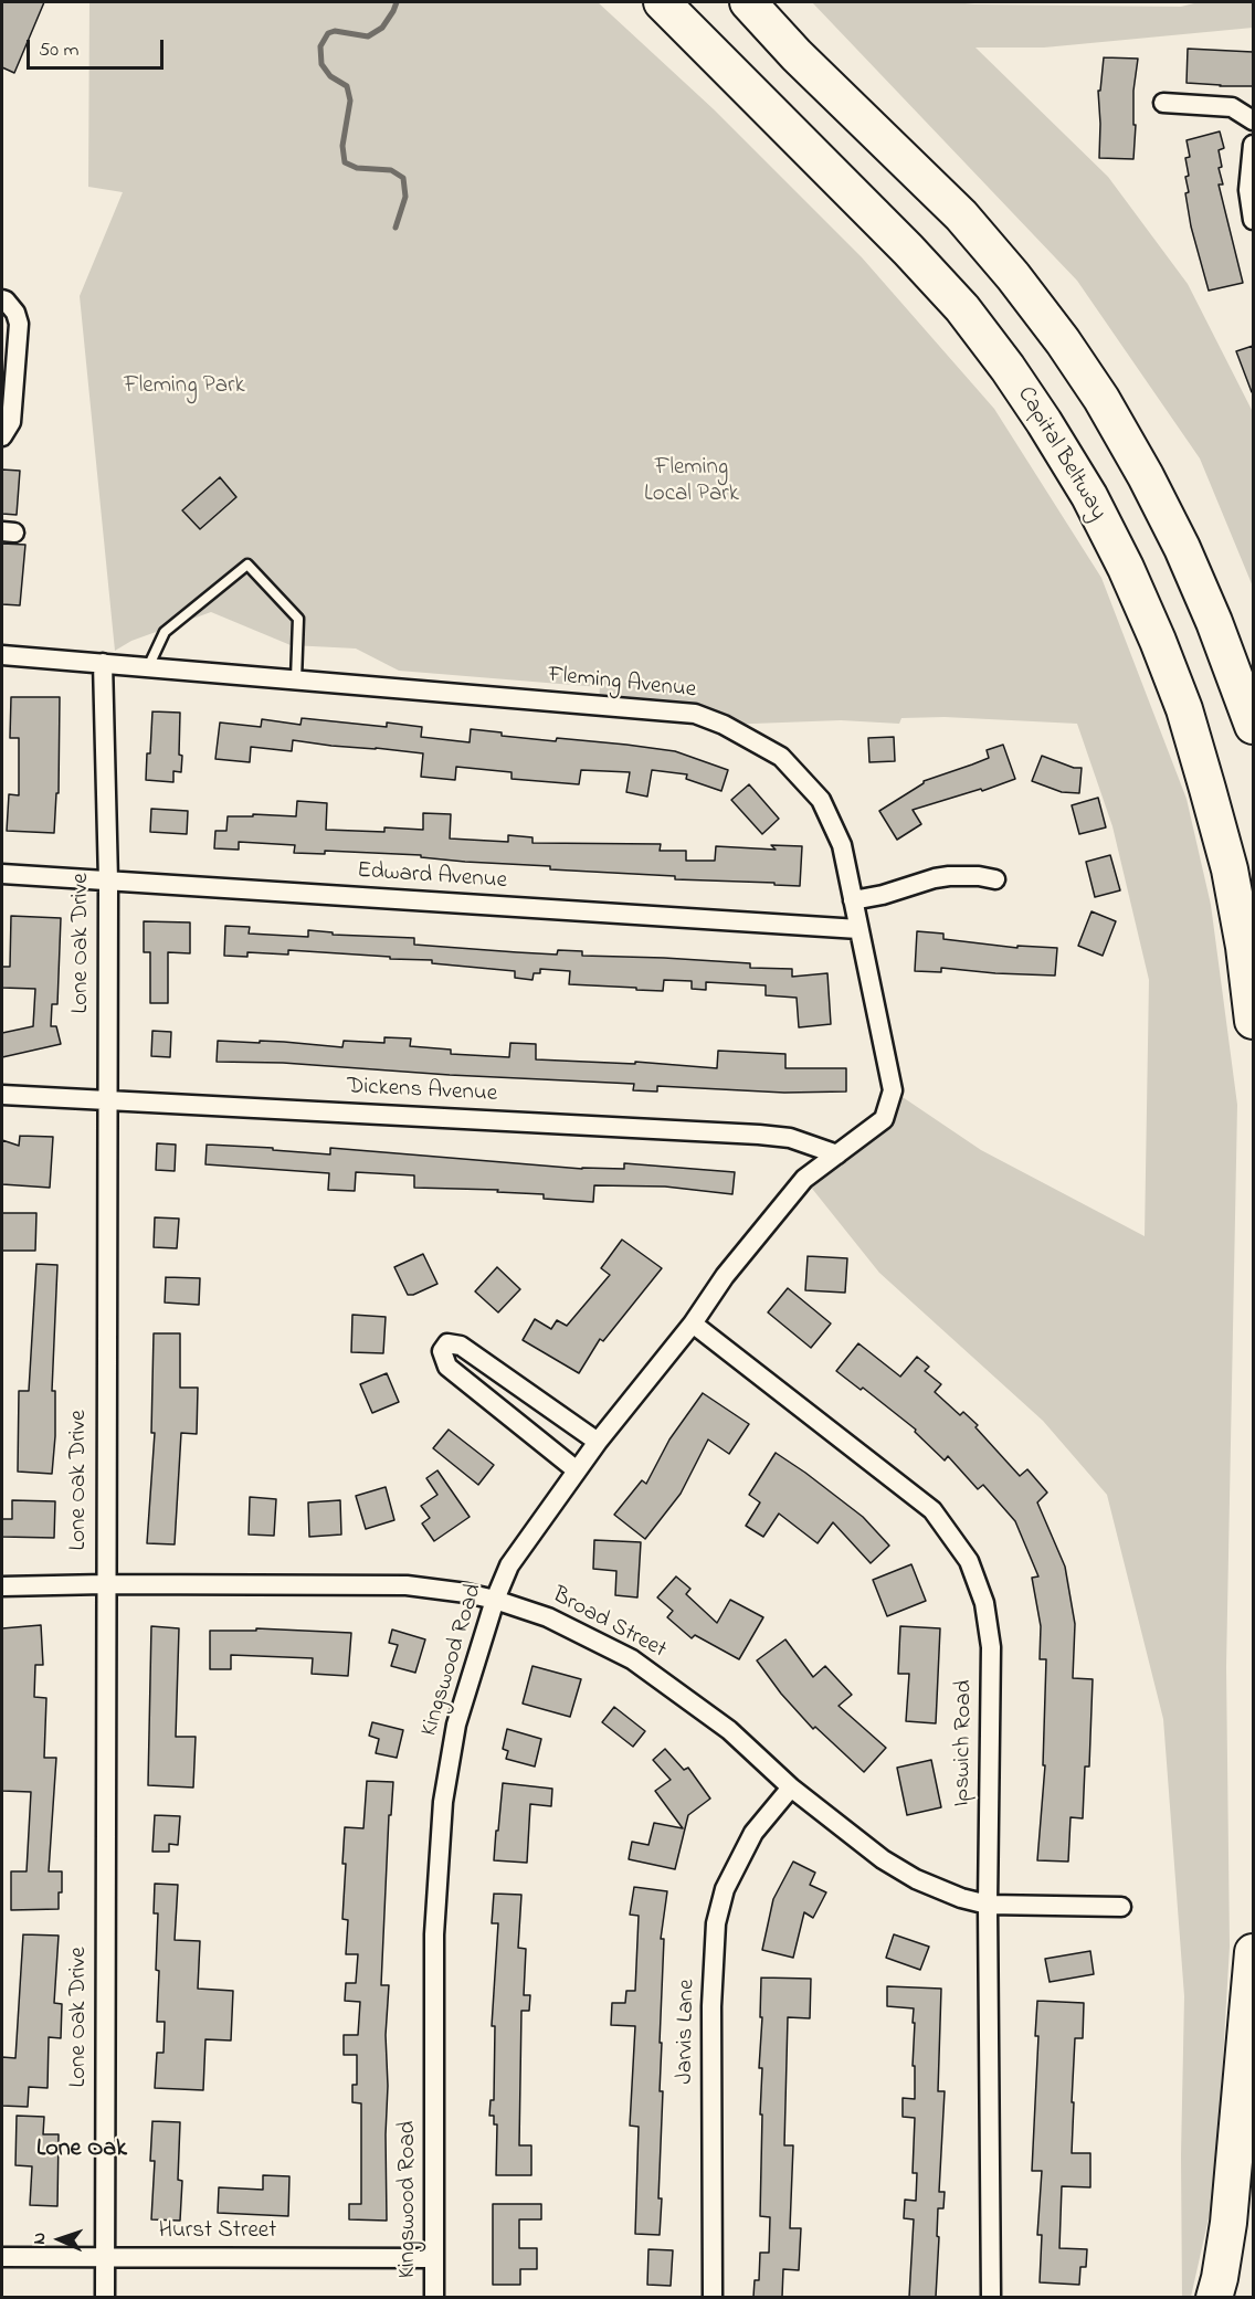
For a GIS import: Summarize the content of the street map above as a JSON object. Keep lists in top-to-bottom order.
{
  "streets": {
    "highway": ["Capital Beltway"],
    "street": [
      "Fleming Avenue",
      "Edward Avenue",
      "Lone Oak Drive",
      "Dickens Avenue",
      "Broad Street",
      "Kingswood Road",
      "Ipswich Road",
      "Jarvis Lane",
      "Hurst Street"
    ]
  },
  "crossings": [
    ["Fleming Avenue", "Edward Avenue"],
    ["Fleming Avenue", "Lone Oak Drive"],
    ["Fleming Avenue", "Dickens Avenue"],
    ["Fleming Avenue", "Kingswood Road"],
    ["Edward Avenue", "Lone Oak Drive"],
    ["Lone Oak Drive", "Dickens Avenue"],
    ["Lone Oak Drive", "Broad Street"],
    ["Lone Oak Drive", "Hurst Street"],
    ["Dickens Avenue", "Kingswood Road"],
    ["Broad Street", "Kingswood Road"],
    ["Broad Street", "Ipswich Road"],
    ["Broad Street", "Jarvis Lane"],
    ["Kingswood Road", "Ipswich Road"],
    ["Kingswood Road", "Hurst Street"]
  ],
  "districts": ["Lone Oak"],
  "parks": ["Fleming Park", "Fleming Local Park"],
  "scale_bar": "50 m",
  "north": "left"
}
